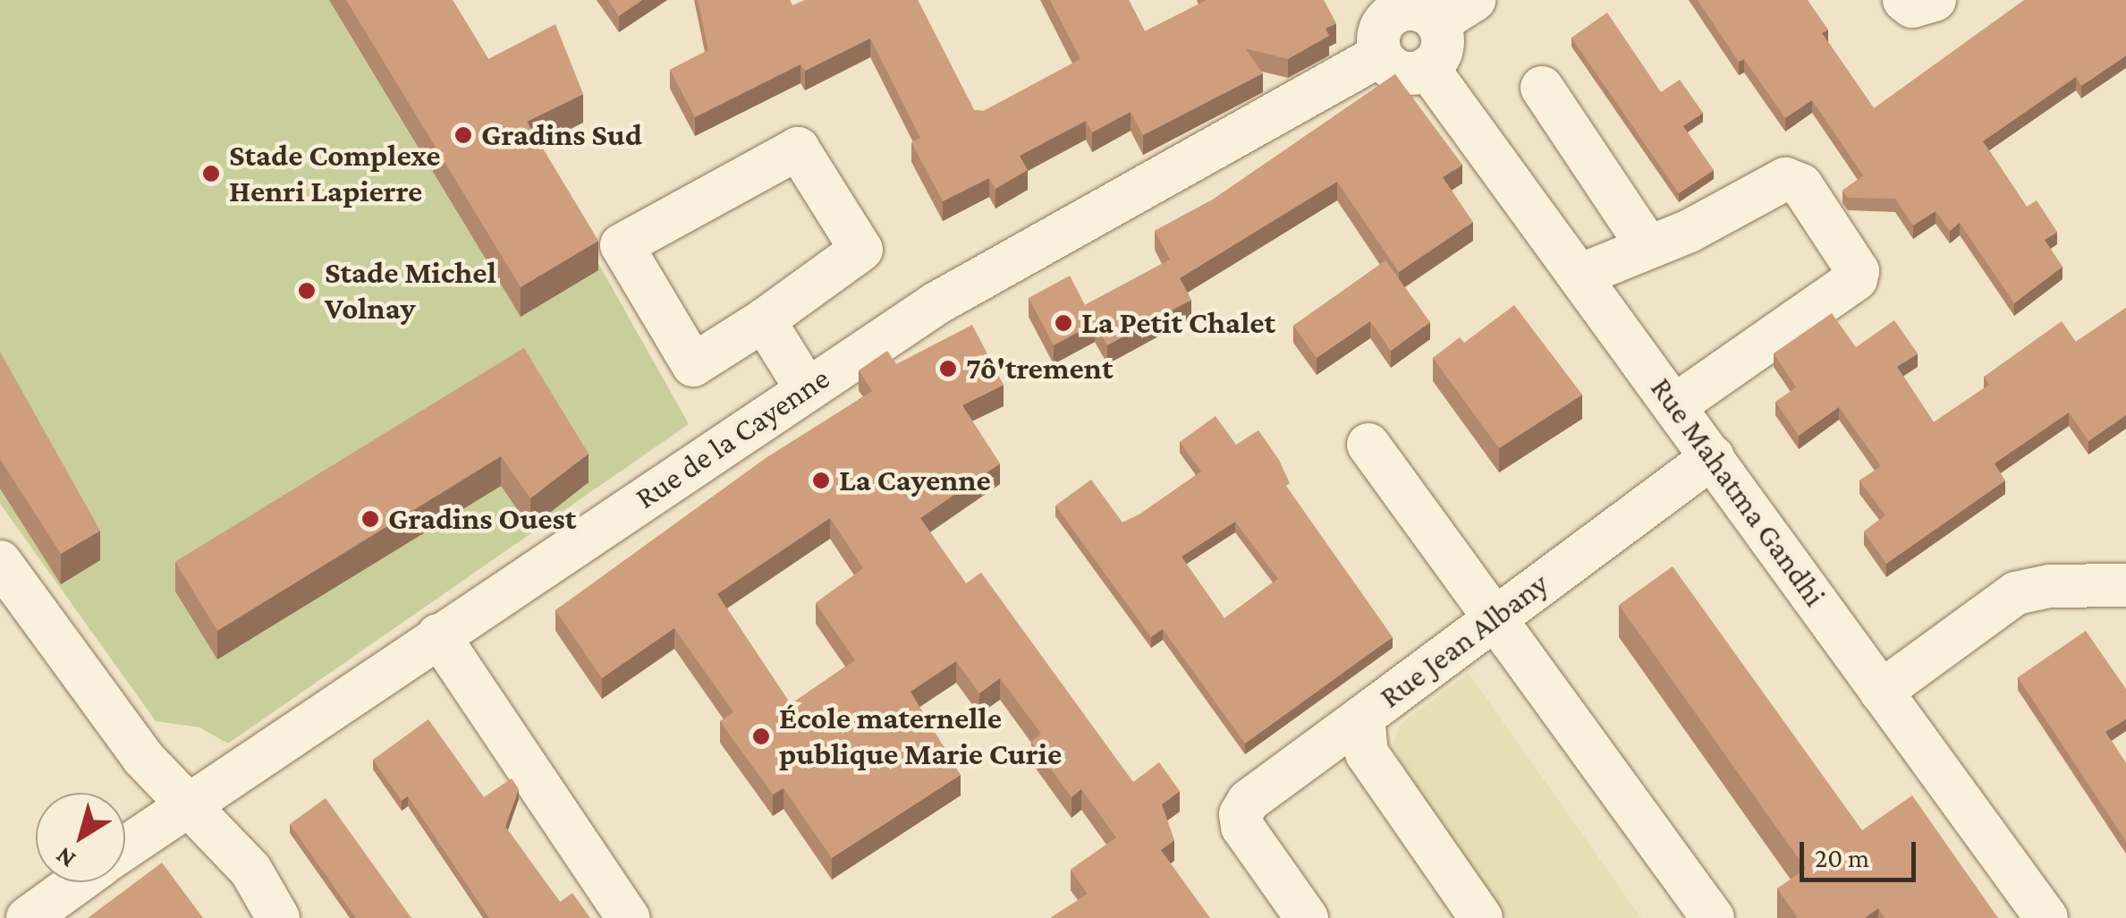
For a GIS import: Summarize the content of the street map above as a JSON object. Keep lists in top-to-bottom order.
{
  "streets": {
    "street": ["Rue de la Cayenne", "Rue Mahatma Gandhi", "Rue Jean Albany"]
  },
  "crossings": [
    ["Rue de la Cayenne", "Rue Mahatma Gandhi"],
    ["Rue Mahatma Gandhi", "Rue Jean Albany"]
  ],
  "places": [
    "Gradins Sud",
    "Stade Complexe Henri Lapierre",
    "Stade Michel Volnay",
    "La Petit Chalet",
    "7ô'trement",
    "La Cayenne",
    "Gradins Ouest",
    "École maternelle publique Marie Curie"
  ],
  "scale_bar": "20 m",
  "north": "bottom left"
}
